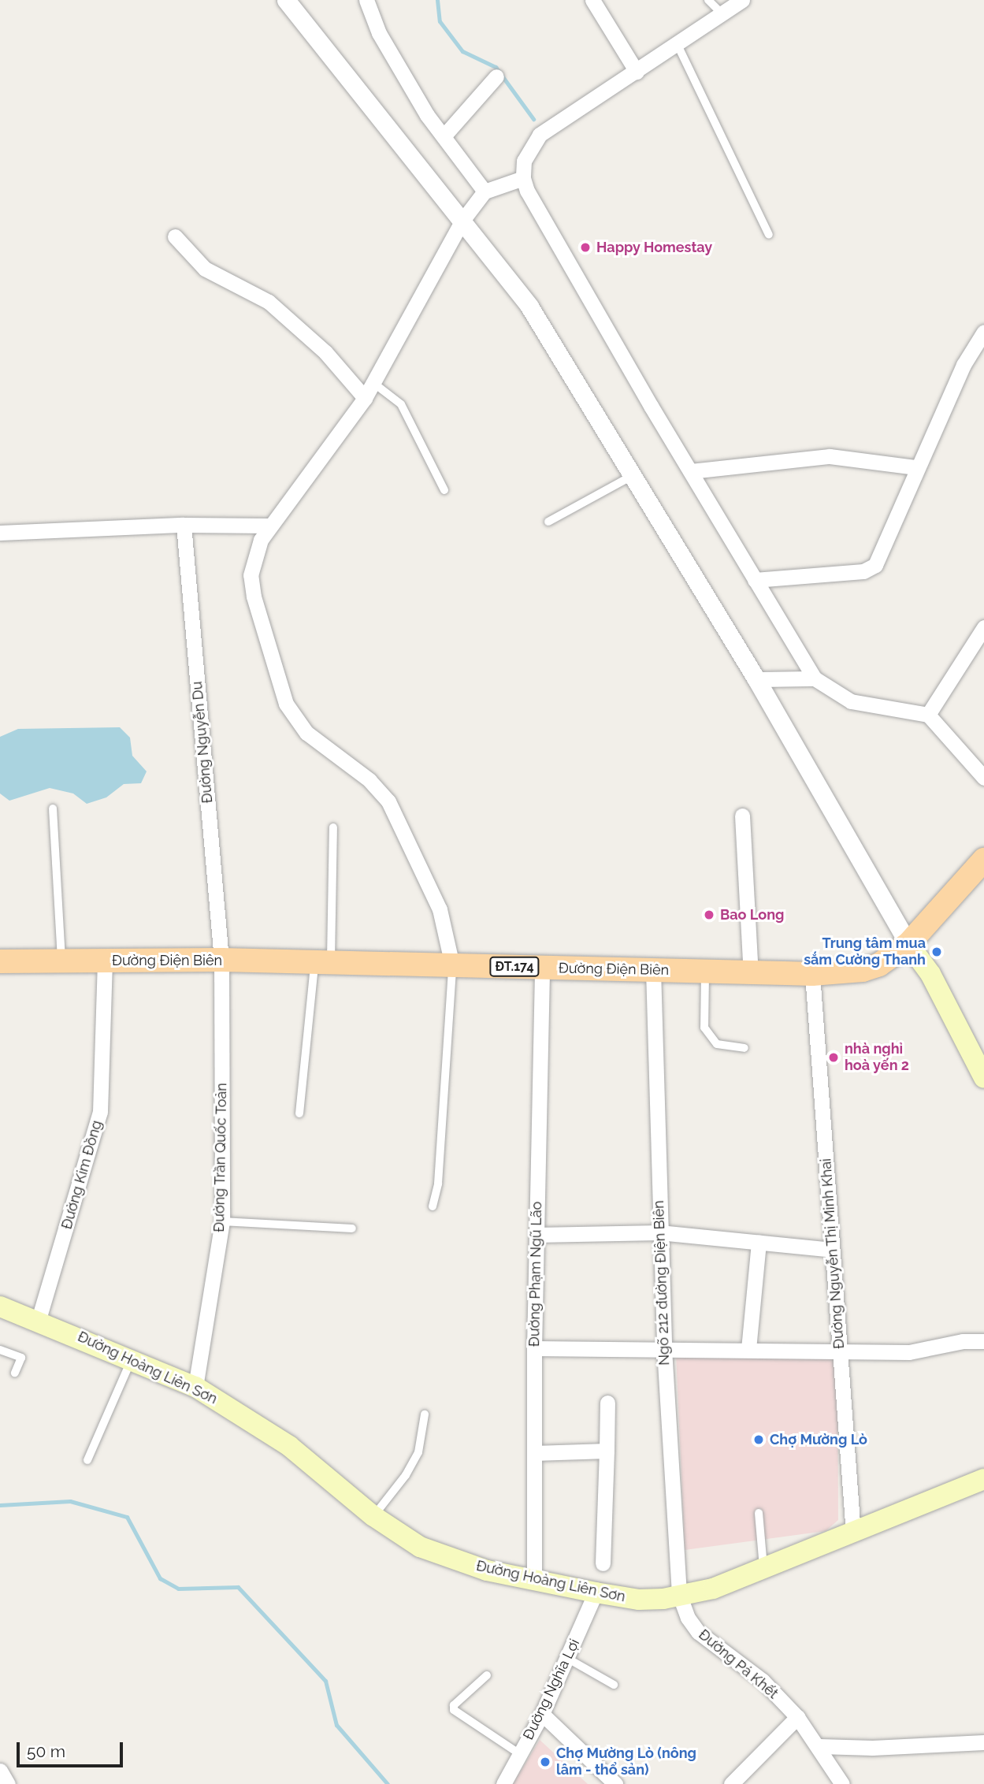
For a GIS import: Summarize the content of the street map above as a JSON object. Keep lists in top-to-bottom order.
{
  "streets": {
    "main road": ["Đường Điện Biên", "ĐT.174", "Đường Hoàng Liên Sơn"],
    "street": [
      "Đường Nguyễn Du",
      "Đường Trần Quốc Toản",
      "Đường Kim Đồng",
      "Đường Nguyễn Thị Minh Khai",
      "Đường Phạm Ngũ Lão",
      "Ngõ 212 đường Điện Biên",
      "Đường Pá Khết",
      "Đường Nghĩa Lợi"
    ]
  },
  "crossings": [
    ["Đường Nguyễn Du", "Đường Điện Biên"],
    ["Đường Nguyễn Du", "Đường Trần Quốc Toản"],
    ["Đường Điện Biên", "Đường Trần Quốc Toản"],
    ["Đường Điện Biên", "Đường Kim Đồng"],
    ["Đường Điện Biên", "Đường Nguyễn Thị Minh Khai"],
    ["Đường Điện Biên", "Đường Phạm Ngũ Lão"],
    ["Đường Điện Biên", "Ngõ 212 đường Điện Biên"],
    ["Đường Trần Quốc Toản", "Đường Hoàng Liên Sơn"],
    ["Đường Kim Đồng", "Đường Hoàng Liên Sơn"],
    ["Đường Nguyễn Thị Minh Khai", "Đường Hoàng Liên Sơn"],
    ["Đường Phạm Ngũ Lão", "Đường Hoàng Liên Sơn"],
    ["Ngõ 212 đường Điện Biên", "Đường Hoàng Liên Sơn"],
    ["Ngõ 212 đường Điện Biên", "Đường Pá Khết"],
    ["Đường Hoàng Liên Sơn", "Đường Pá Khết"],
    ["Đường Hoàng Liên Sơn", "Đường Nghĩa Lợi"]
  ],
  "places": [
    "Happy Homestay",
    "Bao Long",
    "Trung tâm mua sắm Cường Thanh",
    "nhà nghỉ hoà yến 2",
    "Chợ Mường Lò",
    "Chợ Mường Lò (nông lâm - thổ sản)"
  ],
  "scale_bar": "50 m"
}
